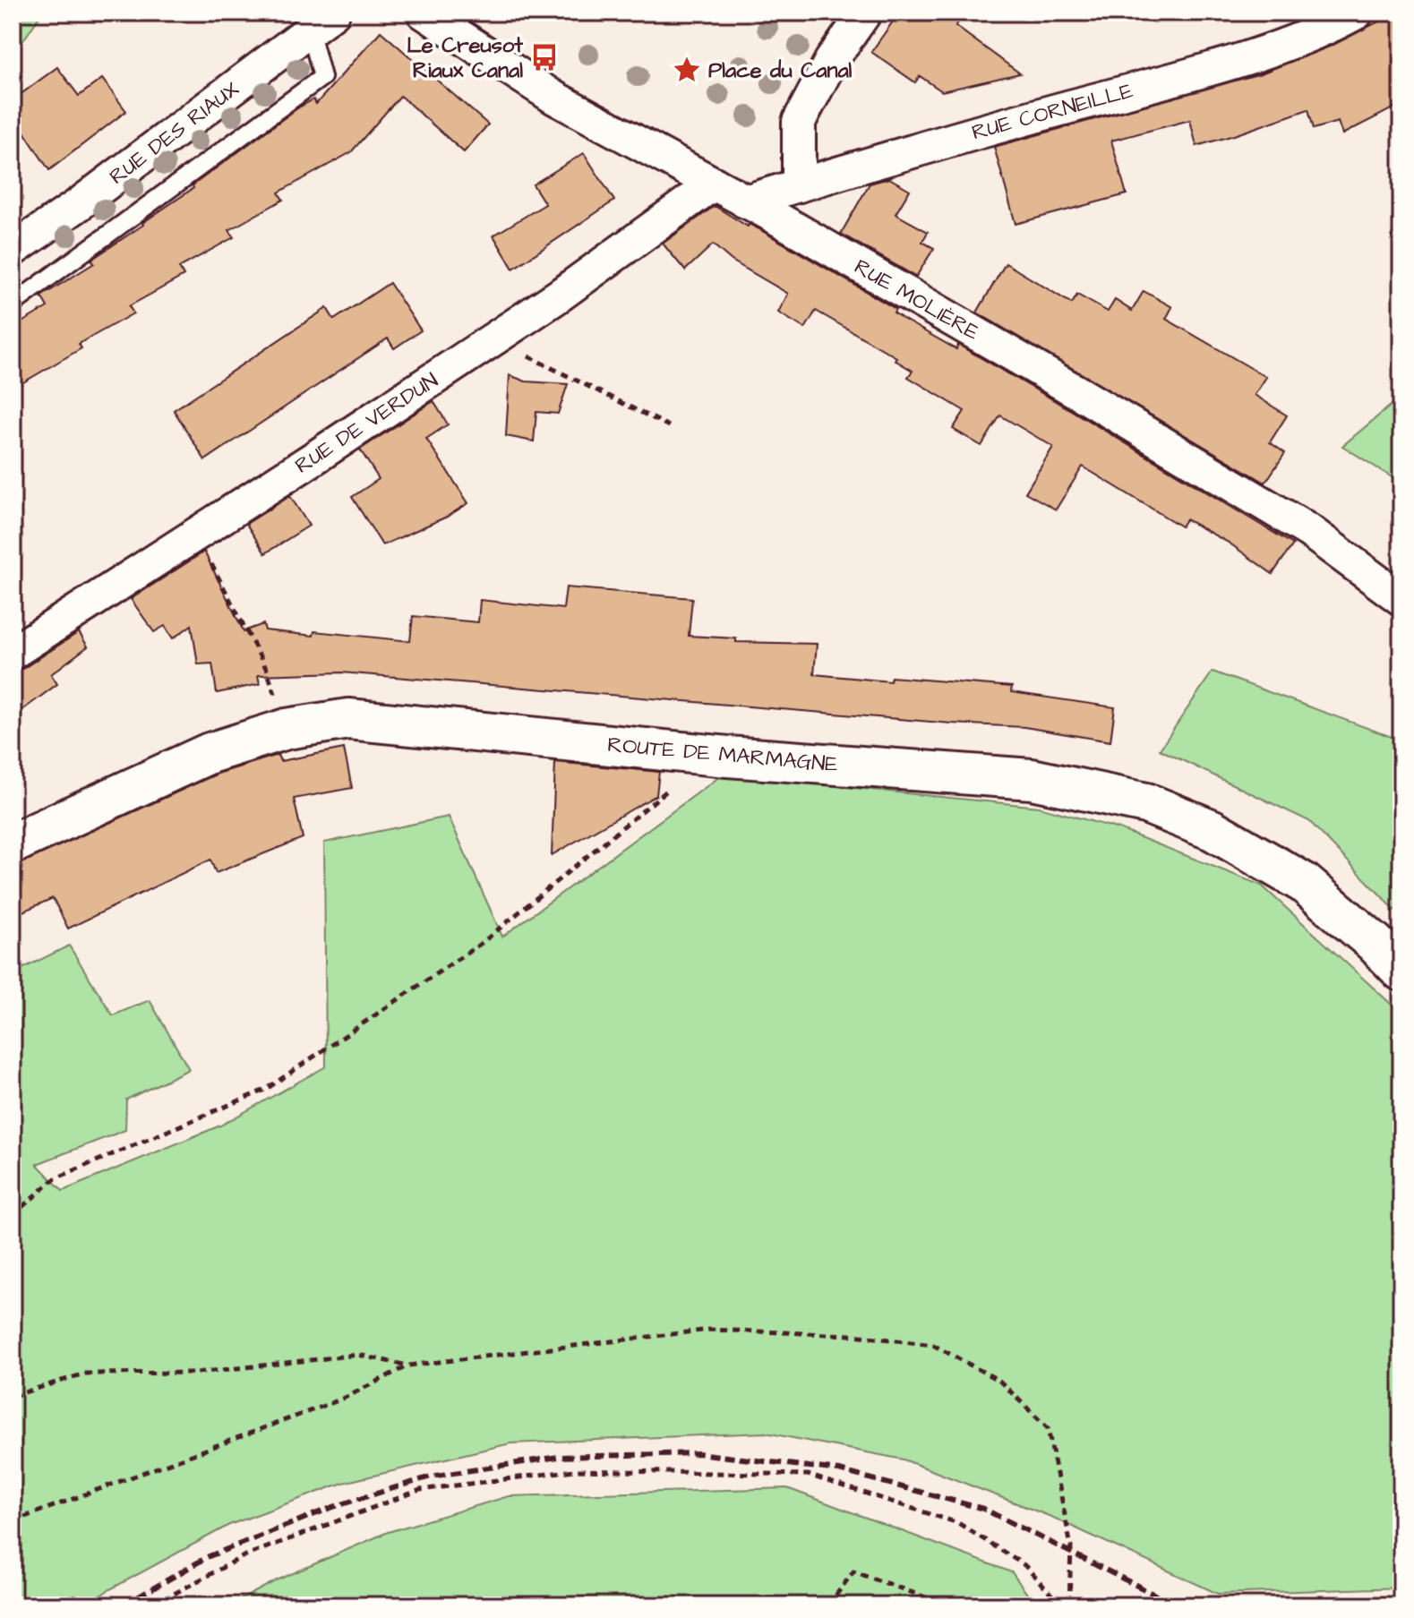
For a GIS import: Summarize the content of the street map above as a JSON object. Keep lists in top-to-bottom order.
{
  "streets": {
    "street": [
      "RUE CORNEILLE",
      "RUE DES RIAUX",
      "RUE MOLIÈRE",
      "RUE DE VERDUN",
      "ROUTE DE MARMAGNE"
    ]
  },
  "crossings": [
    ["RUE CORNEILLE", "RUE MOLIÈRE"],
    ["RUE MOLIÈRE", "RUE DE VERDUN"]
  ],
  "places": {
    "bus stop": ["Le Creusot Riaux Canal"],
    "place": ["Place du Canal"]
  }
}
